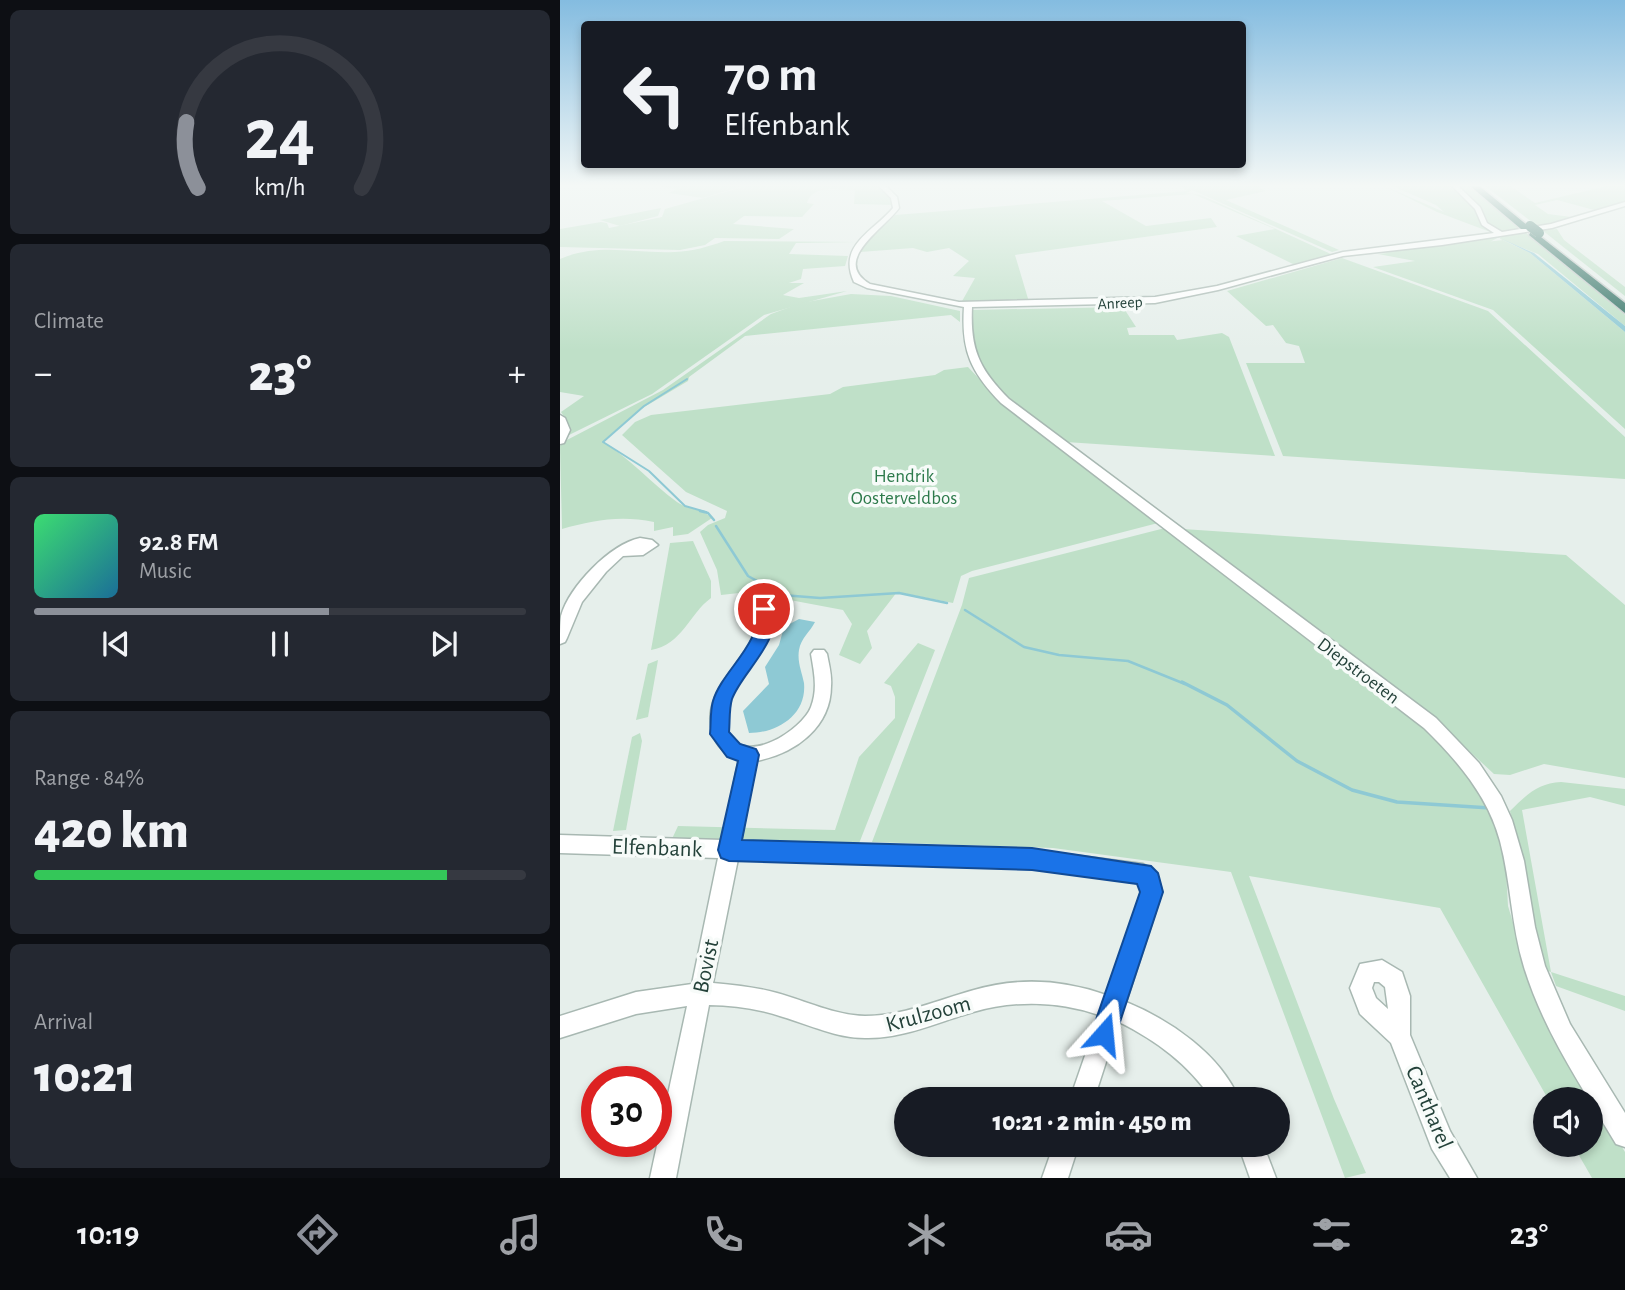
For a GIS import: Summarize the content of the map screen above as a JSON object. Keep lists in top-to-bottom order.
{
  "streets": {
    "street": [
      "Anreep",
      "Diepstroeten",
      "Elfenbank",
      "Bovist",
      "Krulzoom",
      "Cantharel"
    ]
  },
  "crossings": [
    ["Anreep", "Diepstroeten"],
    ["Elfenbank", "Bovist"],
    ["Elfenbank", "Krulzoom"],
    ["Bovist", "Krulzoom"]
  ],
  "parks": ["Hendrik Oosterveldbos"],
  "page": {
    "turn": ["70 m", "Elfenbank"],
    "tile": [
      "Climate",
      ["Range · 84%", "420 km"],
      ["Arrival", "10:21"]
    ],
    "heat": ["−", "23°", "+"],
    "song": ["92.8 FM", "Music"],
    "limit": "30",
    "trip": "10:21 · 2 min · 450 m",
    "tabs": ["10:19", "23°"],
    "gauge": ["24", "km/h"]
  }
}
